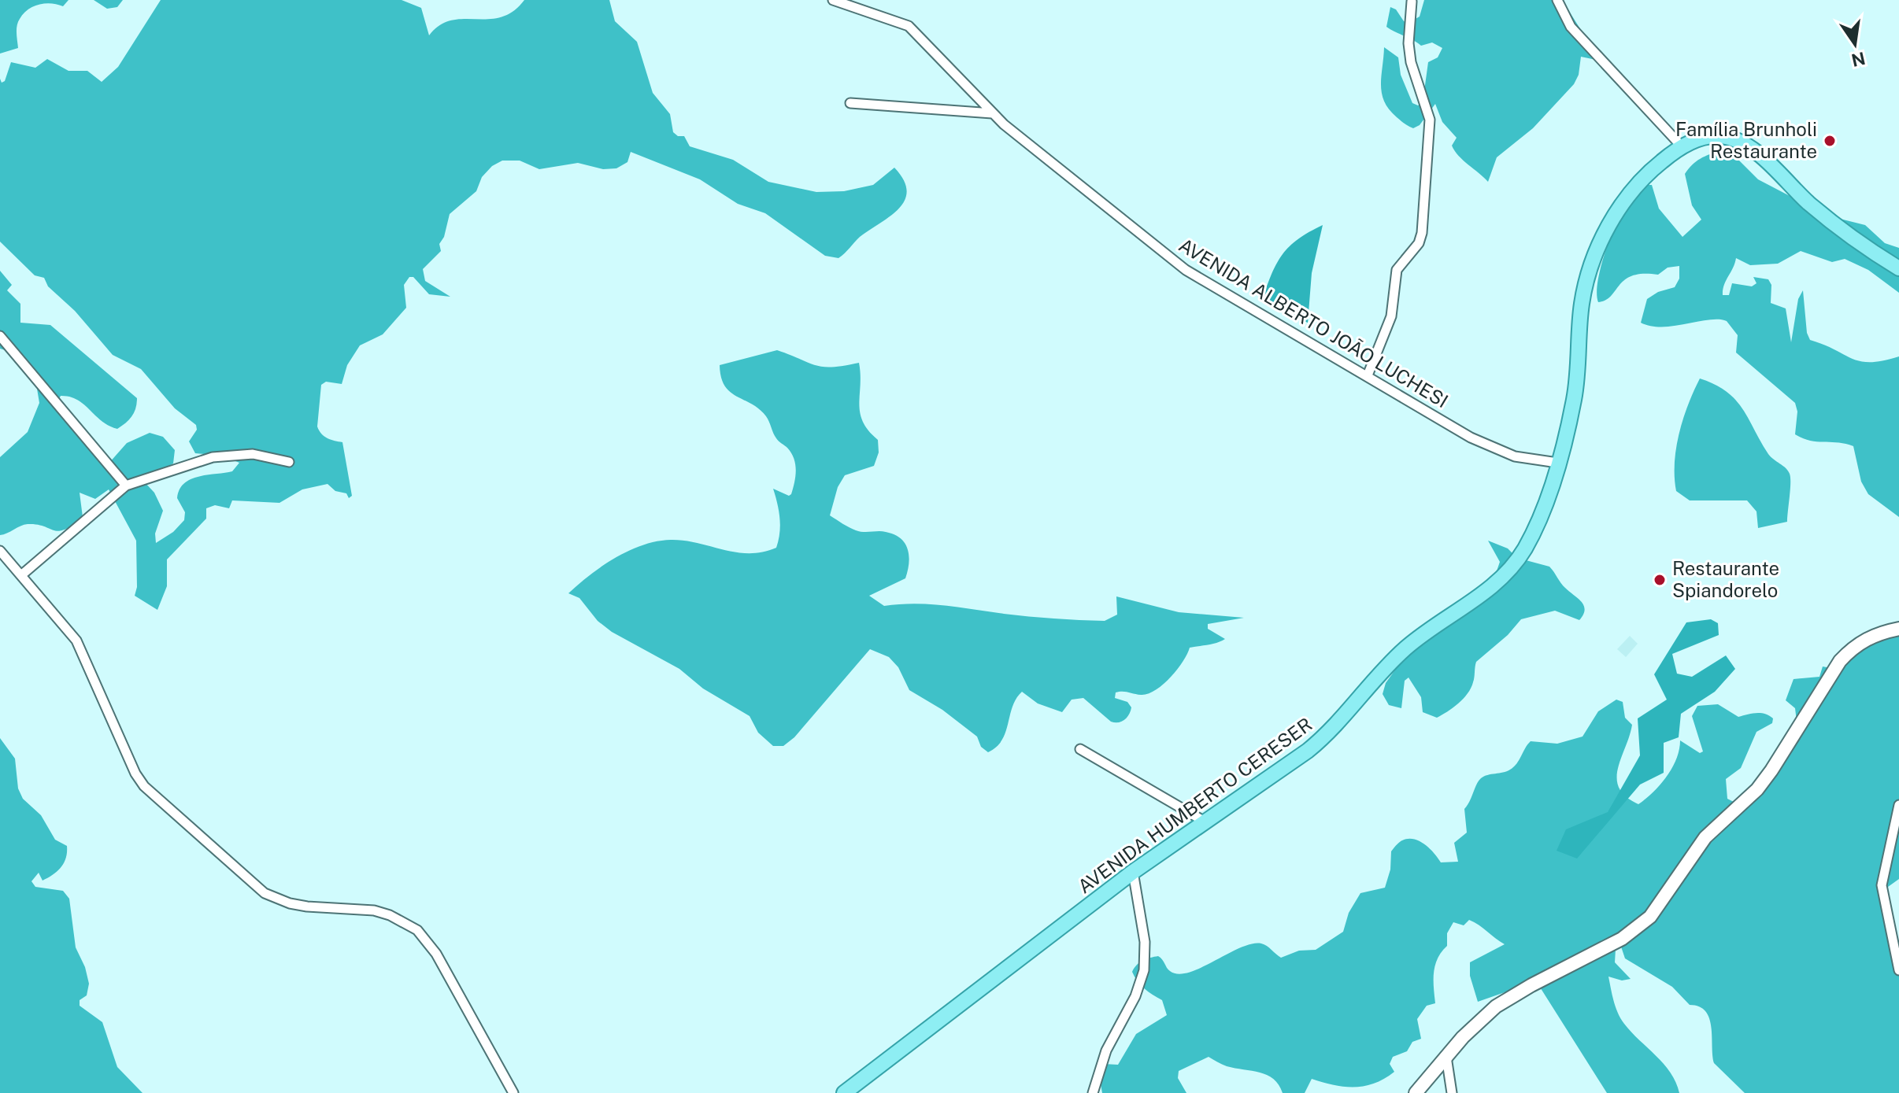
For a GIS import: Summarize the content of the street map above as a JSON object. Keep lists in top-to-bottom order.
{
  "streets": {
    "main road": ["AVENIDA HUMBERTO CERESER"],
    "street": ["AVENIDA ALBERTO JOÃO LUCHESI"]
  },
  "crossings": [
    ["AVENIDA ALBERTO JOÃO LUCHESI", "AVENIDA HUMBERTO CERESER"]
  ],
  "places": ["Família Brunholi Restaurante", "Restaurante Spiandorelo"],
  "north": "bottom"
}
